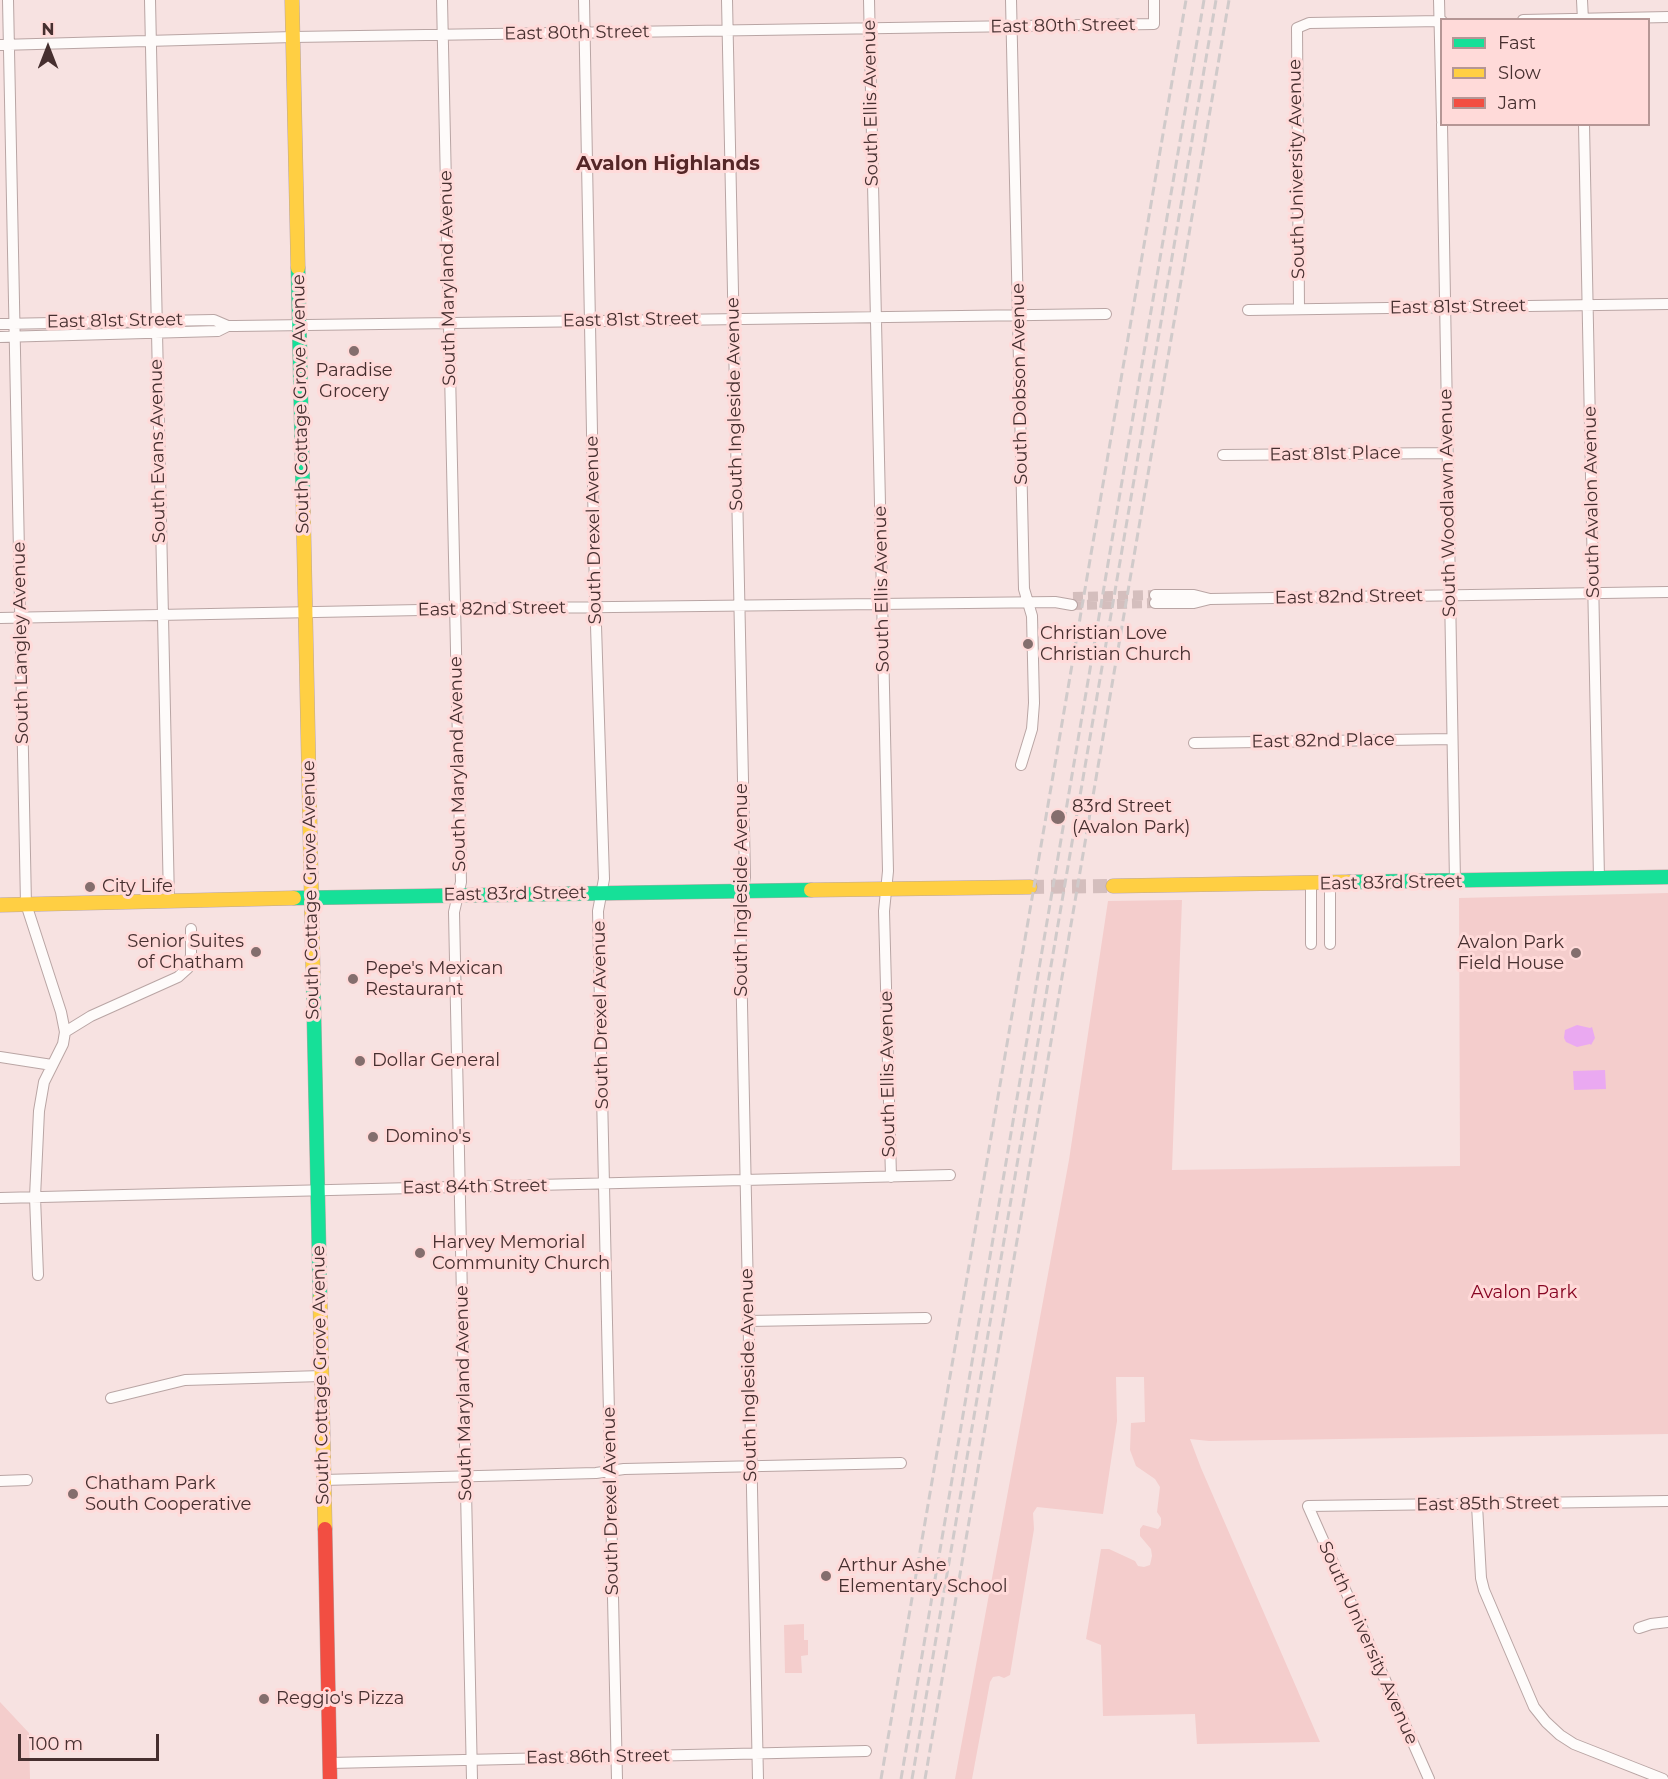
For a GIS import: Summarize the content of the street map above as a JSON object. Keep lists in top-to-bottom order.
{
  "streets": {
    "main road": ["South Cottage Grove Avenue", "East 83rd Street"],
    "street": [
      "East 80th Street",
      "South Ellis Avenue",
      "South University Avenue",
      "South Maryland Avenue",
      "East 81st Street",
      "South Dobson Avenue",
      "South Ingleside Avenue",
      "South Evans Avenue",
      "East 81st Place",
      "South Avalon Avenue",
      "South Woodlawn Avenue",
      "South Drexel Avenue",
      "East 82nd Street",
      "South Langley Avenue",
      "East 82nd Place",
      "East 84th Street",
      "East 85th Street",
      "East 86th Street"
    ]
  },
  "crossings": [
    ["East 80th Street", "South Ellis Avenue"],
    ["East 80th Street", "South Maryland Avenue"],
    ["East 80th Street", "South Dobson Avenue"],
    ["East 80th Street", "South Cottage Grove Avenue"],
    ["East 80th Street", "South Ingleside Avenue"],
    ["East 80th Street", "South Evans Avenue"],
    ["East 80th Street", "South Drexel Avenue"],
    ["East 80th Street", "South Langley Avenue"],
    ["South Ellis Avenue", "East 81st Street"],
    ["South Ellis Avenue", "East 82nd Street"],
    ["South Ellis Avenue", "East 83rd Street"],
    ["South Ellis Avenue", "East 84th Street"],
    ["South University Avenue", "East 81st Street"],
    ["South University Avenue", "East 85th Street"],
    ["South Maryland Avenue", "East 81st Street"],
    ["South Maryland Avenue", "East 82nd Street"],
    ["South Maryland Avenue", "East 83rd Street"],
    ["South Maryland Avenue", "East 84th Street"],
    ["South Maryland Avenue", "East 86th Street"],
    ["East 81st Street", "South Dobson Avenue"],
    ["East 81st Street", "South Cottage Grove Avenue"],
    ["East 81st Street", "South Ingleside Avenue"],
    ["East 81st Street", "South Evans Avenue"],
    ["East 81st Street", "South Avalon Avenue"],
    ["East 81st Street", "South Woodlawn Avenue"],
    ["East 81st Street", "South Drexel Avenue"],
    ["East 81st Street", "South Langley Avenue"],
    ["South Dobson Avenue", "East 82nd Street"],
    ["South Cottage Grove Avenue", "East 82nd Street"],
    ["South Cottage Grove Avenue", "East 83rd Street"],
    ["South Cottage Grove Avenue", "East 84th Street"],
    ["South Cottage Grove Avenue", "East 86th Street"],
    ["South Ingleside Avenue", "East 82nd Street"],
    ["South Ingleside Avenue", "East 83rd Street"],
    ["South Ingleside Avenue", "East 84th Street"],
    ["South Ingleside Avenue", "East 86th Street"],
    ["South Evans Avenue", "East 82nd Street"],
    ["South Evans Avenue", "East 83rd Street"],
    ["East 81st Place", "South Woodlawn Avenue"],
    ["South Avalon Avenue", "East 82nd Street"],
    ["South Avalon Avenue", "East 83rd Street"],
    ["South Woodlawn Avenue", "East 82nd Street"],
    ["South Woodlawn Avenue", "East 82nd Place"],
    ["South Woodlawn Avenue", "East 83rd Street"],
    ["South Drexel Avenue", "East 82nd Street"],
    ["South Drexel Avenue", "East 83rd Street"],
    ["South Drexel Avenue", "East 84th Street"],
    ["South Drexel Avenue", "East 86th Street"],
    ["East 82nd Street", "South Langley Avenue"],
    ["South Langley Avenue", "East 83rd Street"]
  ],
  "districts": ["Avalon Highlands"],
  "parks": ["Avalon Park"],
  "places": [
    "Paradise Grocery",
    "Christian Love Christian Church",
    "83rd Street (Avalon Park)",
    "City Life",
    "Senior Suites of Chatham",
    "Avalon Park Field House",
    "Pepe's Mexican Restaurant",
    "Dollar General",
    "Domino's",
    "Harvey Memorial Community Church",
    "Chatham Park South Cooperative",
    "Arthur Ashe Elementary School",
    "Reggio's Pizza"
  ],
  "legend": ["Fast", "Slow", "Jam"],
  "scale_bar": "100 m",
  "north": "top"
}
